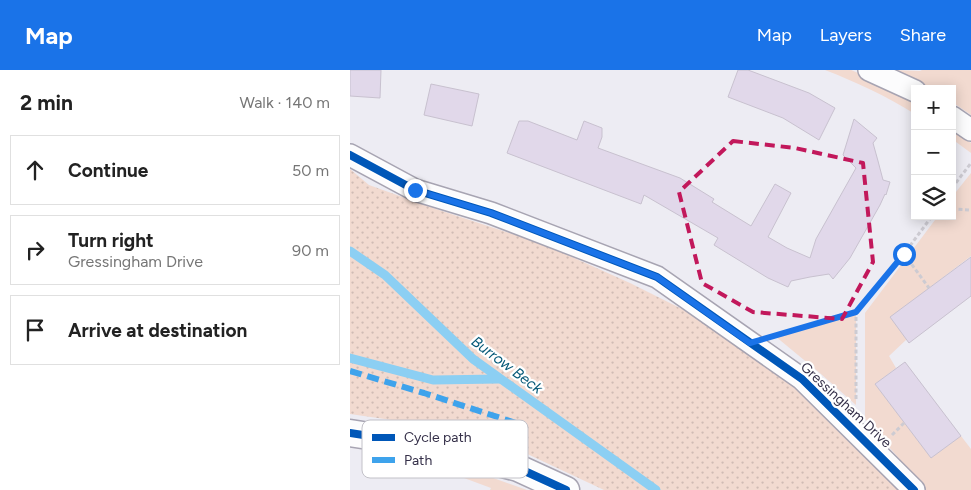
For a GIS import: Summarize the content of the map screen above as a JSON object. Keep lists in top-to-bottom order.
{
  "streets": {
    "street": ["Gressingham Drive"]
  },
  "water": ["Burrow Beck"],
  "legend": ["Cycle path", "Path"],
  "page": {
    "header": "Map",
    "nav": ["Map", "Layers", "Share"],
    "heading": ["2 min", "Walk · 140 m"],
    "map_buttons": ["+", "−"],
    "list": [
      ["Continue", "50 m"],
      ["Turn right", "Gressingham Drive", "90 m"],
      "Arrive at destination"
    ]
  }
}
